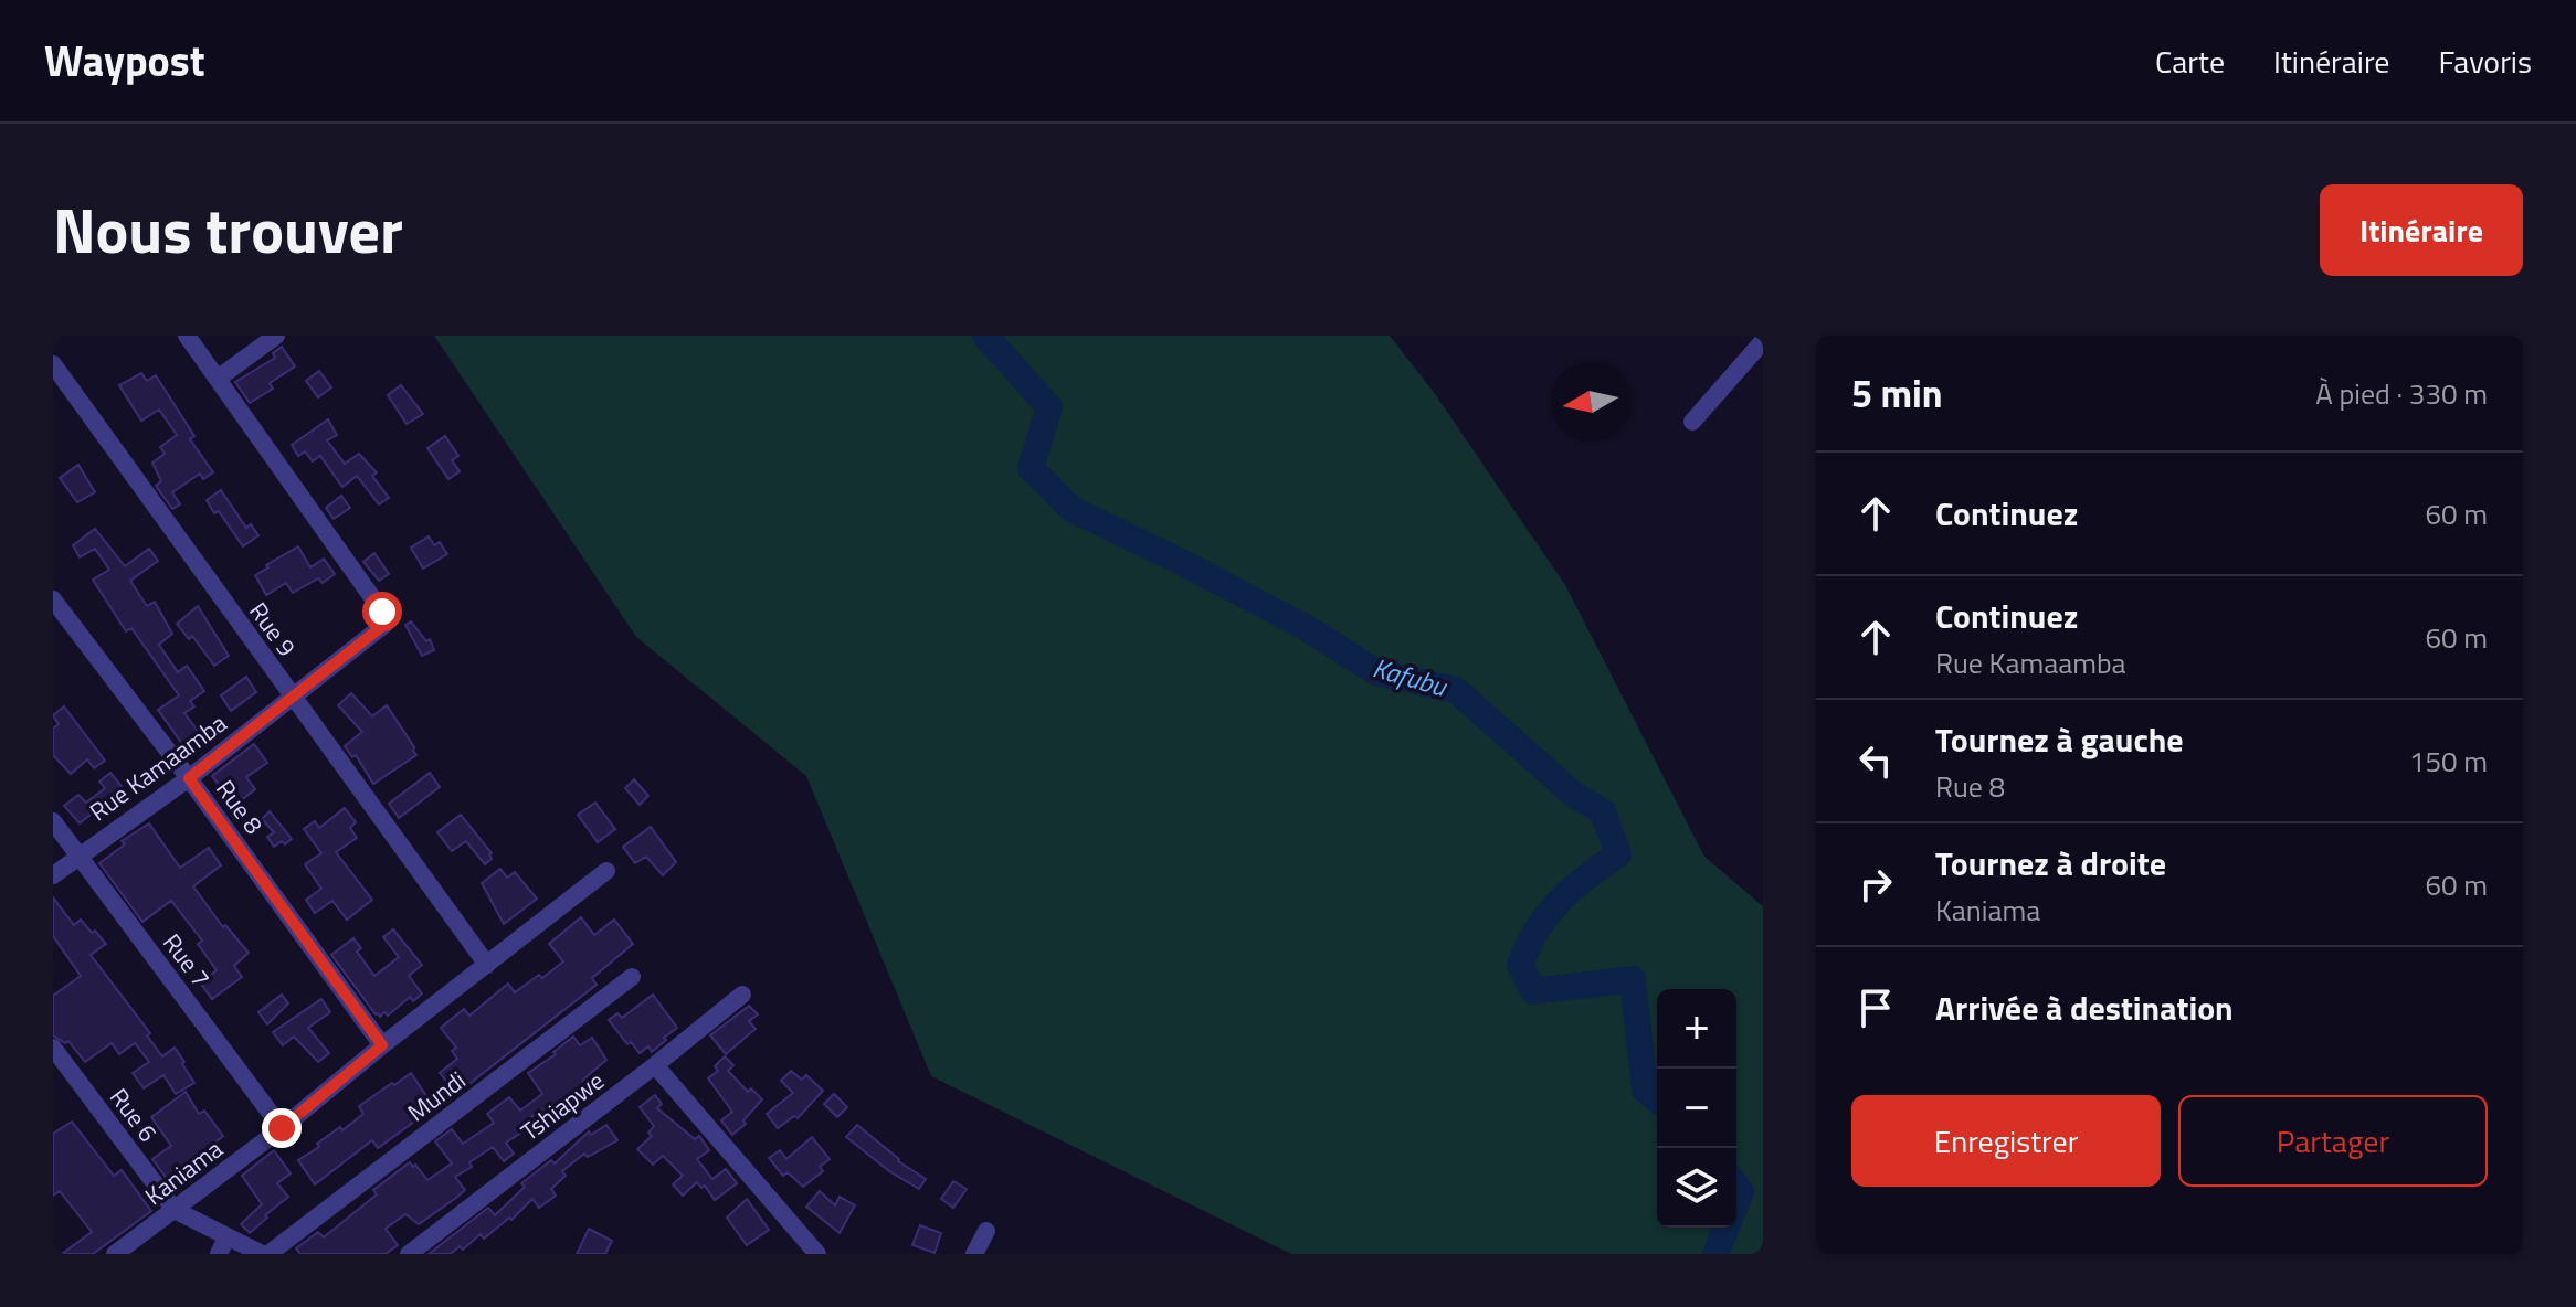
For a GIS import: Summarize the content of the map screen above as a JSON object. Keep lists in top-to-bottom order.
{
  "streets": {
    "street": [
      "Rue 9",
      "Rue Kamaamba",
      "Rue 8",
      "Rue 7",
      "Mundi",
      "Tshiapwe",
      "Rue 6",
      "Kaniama"
    ]
  },
  "crossings": [
    ["Rue 9", "Rue Kamaamba"],
    ["Rue 9", "Kaniama"],
    ["Rue Kamaamba", "Rue 8"],
    ["Rue Kamaamba", "Rue 7"],
    ["Rue 8", "Kaniama"],
    ["Rue 7", "Kaniama"],
    ["Rue 6", "Kaniama"]
  ],
  "water": ["Kafubu"],
  "north": "left",
  "page": {
    "header": "Waypost",
    "nav": ["Carte", "Itinéraire", "Favoris"],
    "title": "Nous trouver",
    "buttons": [
      "Itinéraire",
      ["Enregistrer", "Partager"]
    ],
    "heading": ["5 min", "À pied · 330 m"],
    "list": [
      ["Continuez", "60 m"],
      ["Continuez", "Rue Kamaamba", "60 m"],
      ["Tournez à gauche", "Rue 8", "150 m"],
      ["Tournez à droite", "Kaniama", "60 m"],
      "Arrivée à destination"
    ],
    "map_buttons": ["+", "−"]
  }
}
